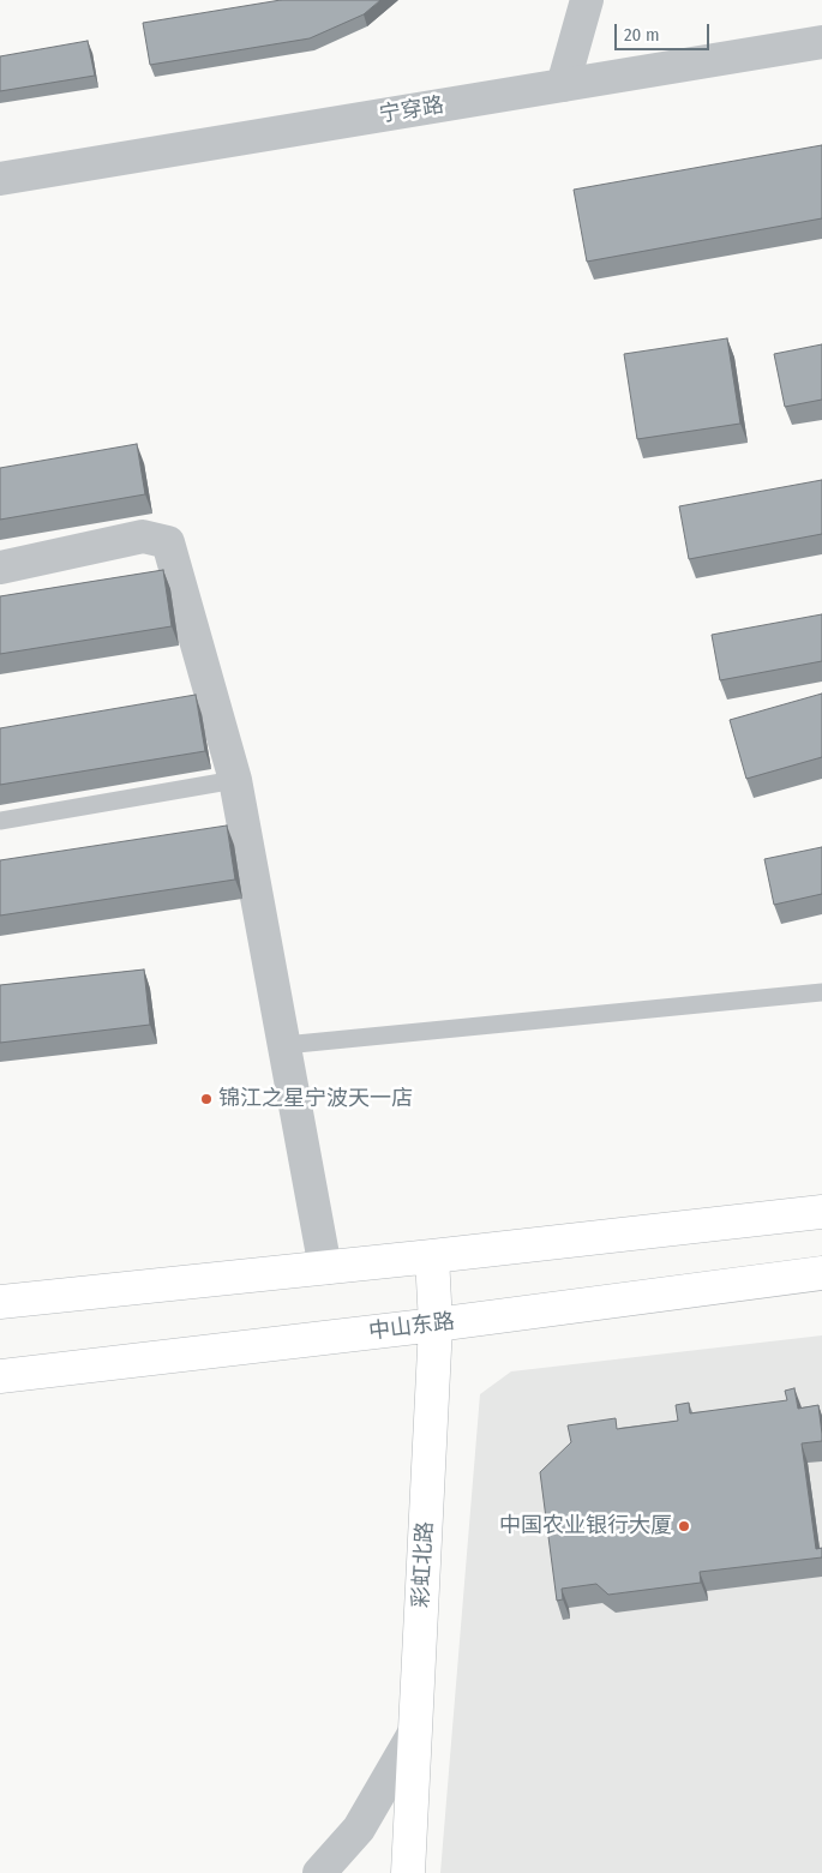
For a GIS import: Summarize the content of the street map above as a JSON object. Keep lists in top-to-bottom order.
{
  "streets": {
    "main road": ["中山东路", "彩虹北路"],
    "street": ["宁穿路"]
  },
  "crossings": [
    ["中山东路", "彩虹北路"]
  ],
  "places": ["锦江之星宁波天一店", "中国农业银行大厦"],
  "scale_bar": "20 m"
}
